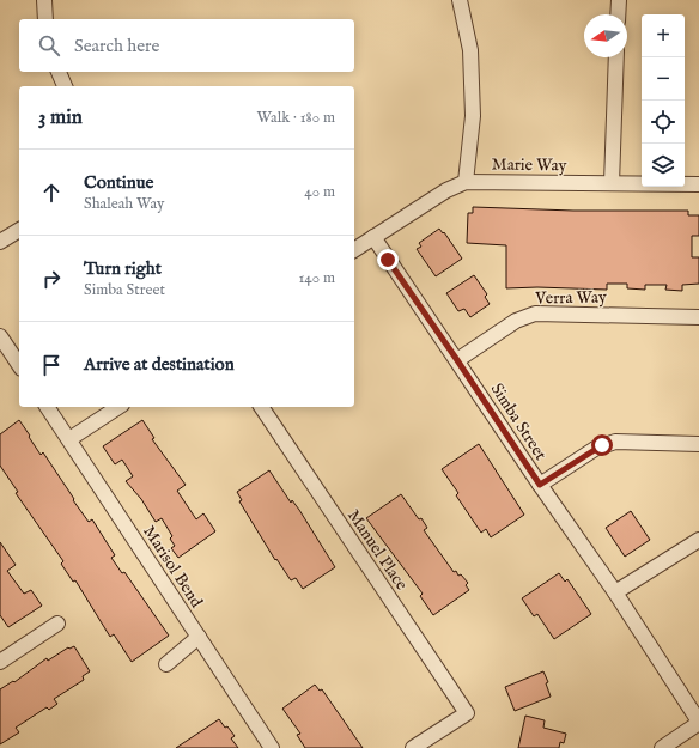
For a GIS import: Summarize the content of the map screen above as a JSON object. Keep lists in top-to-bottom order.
{
  "streets": {
    "street": [
      "Marie Way",
      "Verra Way",
      "Simba Street",
      "Manuel Place",
      "Marisol Bend"
    ]
  },
  "crossings": [
    ["Marie Way", "Simba Street"],
    ["Verra Way", "Simba Street"]
  ],
  "north": "left",
  "page": {
    "map_buttons": ["+", "−"],
    "search": "Search here",
    "heading": ["3 min", "Walk · 180 m"],
    "list": [
      ["Continue", "Shaleah Way", "40 m"],
      ["Turn right", "Simba Street", "140 m"],
      "Arrive at destination"
    ]
  }
}
